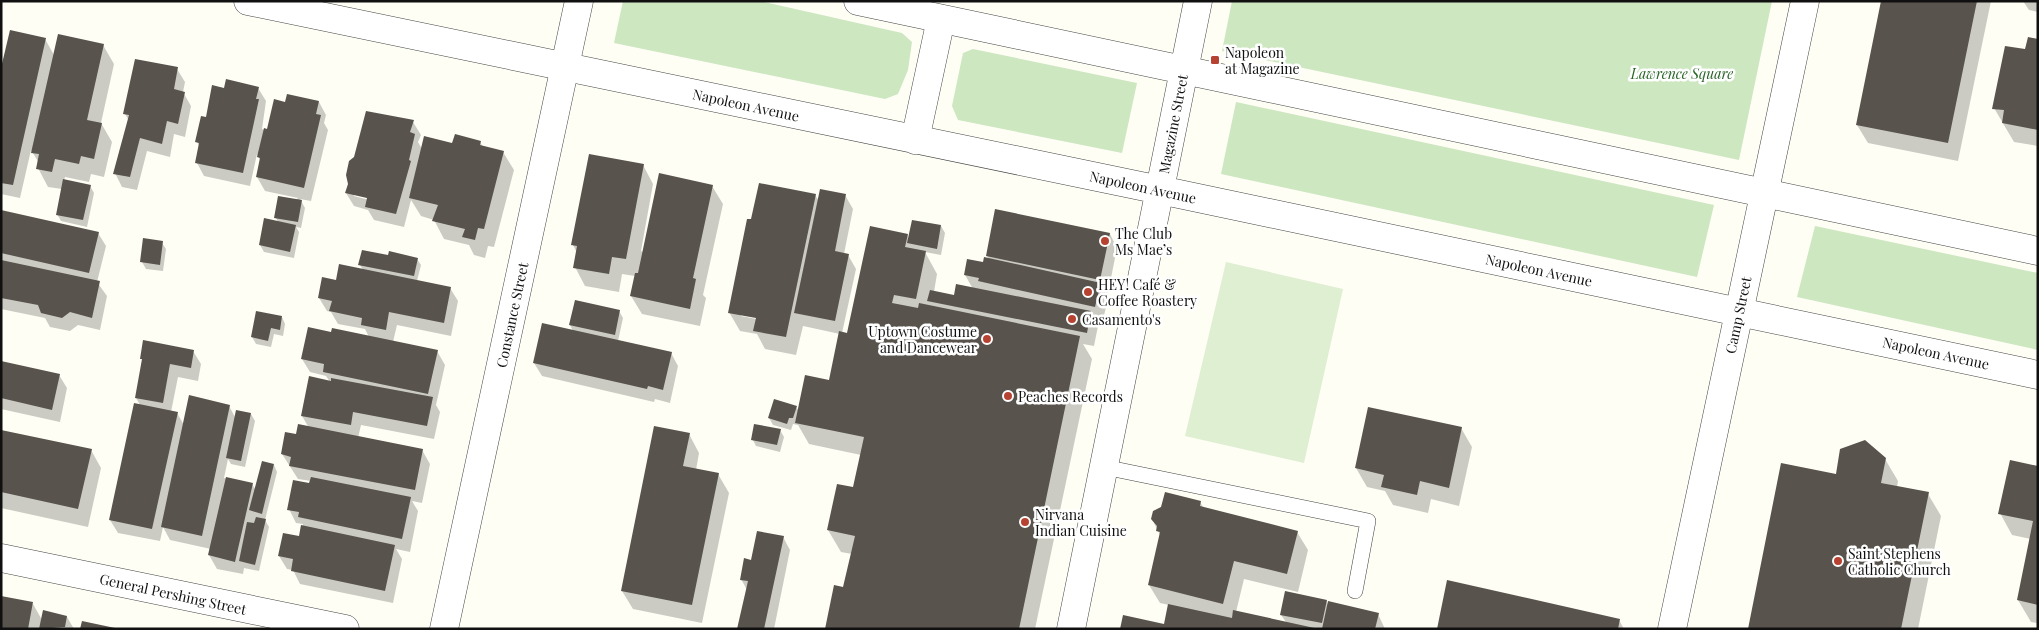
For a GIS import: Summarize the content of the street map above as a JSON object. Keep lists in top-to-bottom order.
{
  "streets": {
    "street": [
      "Napoleon Avenue",
      "Magazine Street",
      "Constance Street",
      "Camp Street",
      "General Pershing Street"
    ]
  },
  "crossings": [
    ["Napoleon Avenue", "Magazine Street"],
    ["Napoleon Avenue", "Constance Street"],
    ["Napoleon Avenue", "Camp Street"]
  ],
  "parks": ["Lawrence Square"],
  "places": {
    "transit": ["Napoleon at Magazine"],
    "other": [
      "The Club Ms Mae’s",
      "HEY! Café & Coffee Roastery",
      "Casamento's",
      "Uptown Costume and Dancewear",
      "Peaches Records",
      "Nirvana Indian Cuisine",
      "Saint Stephens Catholic Church"
    ]
  }
}
